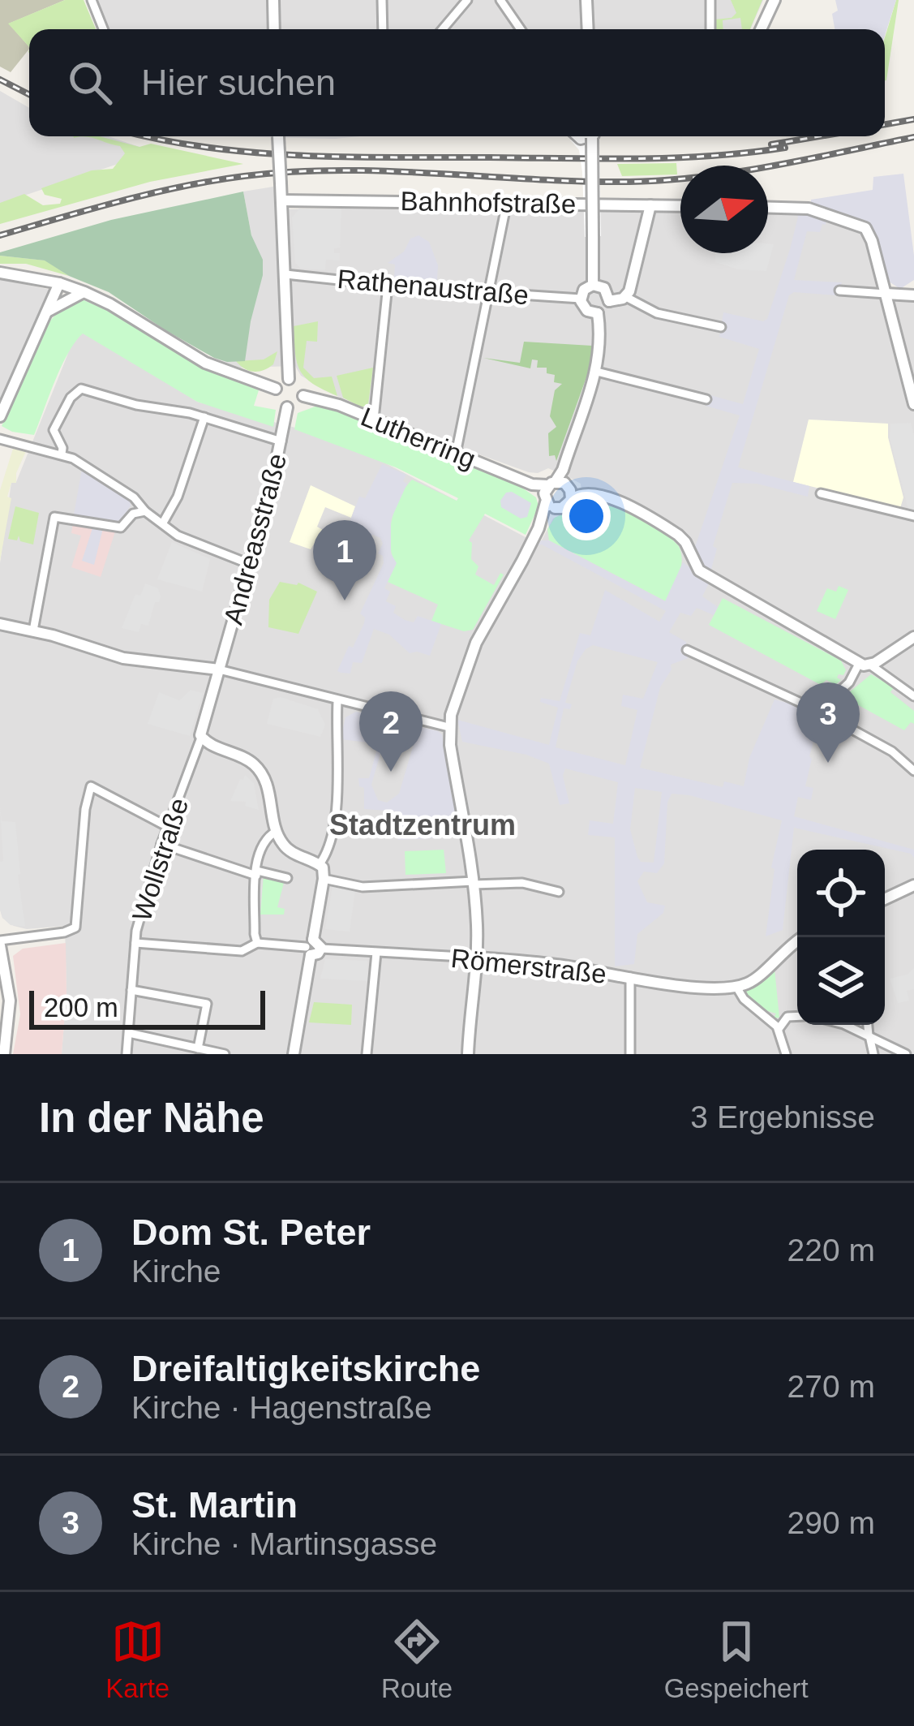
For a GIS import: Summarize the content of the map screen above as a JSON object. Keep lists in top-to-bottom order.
{
  "streets": {
    "street": [
      "Bahnhofstraße",
      "Rathenaustraße",
      "Lutherring",
      "Andreasstraße",
      "Wollstraße",
      "Römerstraße"
    ]
  },
  "crossings": [
    ["Lutherring", "Andreasstraße"],
    ["Andreasstraße", "Wollstraße"],
    ["Wollstraße", "Römerstraße"]
  ],
  "districts": ["Stadtzentrum"],
  "scale_bar": "200 m",
  "north": "right",
  "page": {
    "search": "Hier suchen",
    "pins": ["1", "3", "2"],
    "scale": "200 m",
    "heading": ["In der Nähe", "3 Ergebnisse"],
    "list": [
      {
        "mark": "1",
        "name": "Dom St. Peter",
        "note": "Kirche",
        "value": "220 m"
      },
      {
        "mark": "2",
        "name": "Dreifaltigkeitskirche",
        "note": "Kirche · Hagenstraße",
        "value": "270 m"
      },
      {
        "mark": "3",
        "name": "St. Martin",
        "note": "Kirche · Martinsgasse",
        "value": "290 m"
      }
    ],
    "nav": ["Karte", "Route", "Gespeichert"]
  }
}
